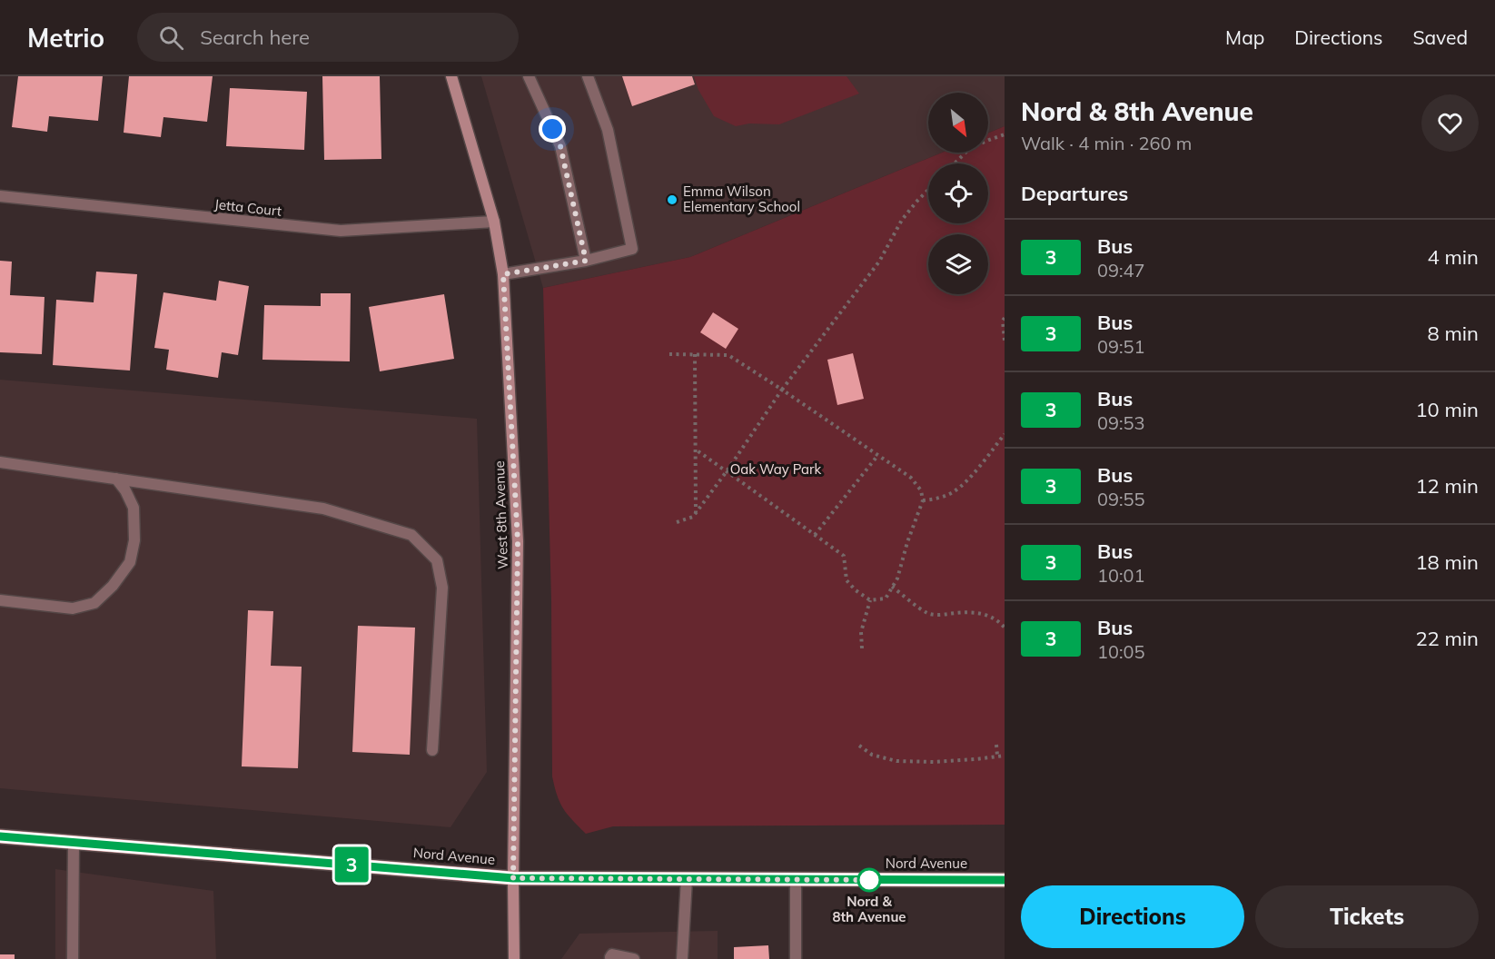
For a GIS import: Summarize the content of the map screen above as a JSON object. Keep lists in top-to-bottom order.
{
  "streets": {
    "main road": ["Nord Avenue"],
    "street": ["Jetta Court", "West 8th Avenue"]
  },
  "crossings": [
    ["Jetta Court", "West 8th Avenue"],
    ["West 8th Avenue", "Nord Avenue"]
  ],
  "parks": ["Oak Way Park"],
  "places": ["Emma Wilson Elementary School", "Nord & 8th Avenue"],
  "lines": ["bus line 3"],
  "north": "bottom right",
  "page": {
    "header": "Metrio",
    "search": "Search here",
    "nav": ["Map", "Directions", "Saved"],
    "on_map": "3",
    "heading": [
      ["Nord & 8th Avenue", "Walk · 4 min · 260 m"],
      "Departures"
    ],
    "list": [
      {
        "mark": "3",
        "name": "Bus",
        "note": "09:47",
        "value": "4 min"
      },
      {
        "mark": "3",
        "name": "Bus",
        "note": "09:51",
        "value": "8 min"
      },
      {
        "mark": "3",
        "name": "Bus",
        "note": "09:53",
        "value": "10 min"
      },
      {
        "mark": "3",
        "name": "Bus",
        "note": "09:55",
        "value": "12 min"
      },
      {
        "mark": "3",
        "name": "Bus",
        "note": "10:01",
        "value": "18 min"
      },
      {
        "mark": "3",
        "name": "Bus",
        "note": "10:05",
        "value": "22 min"
      }
    ],
    "buttons": ["Directions", "Tickets"]
  }
}
